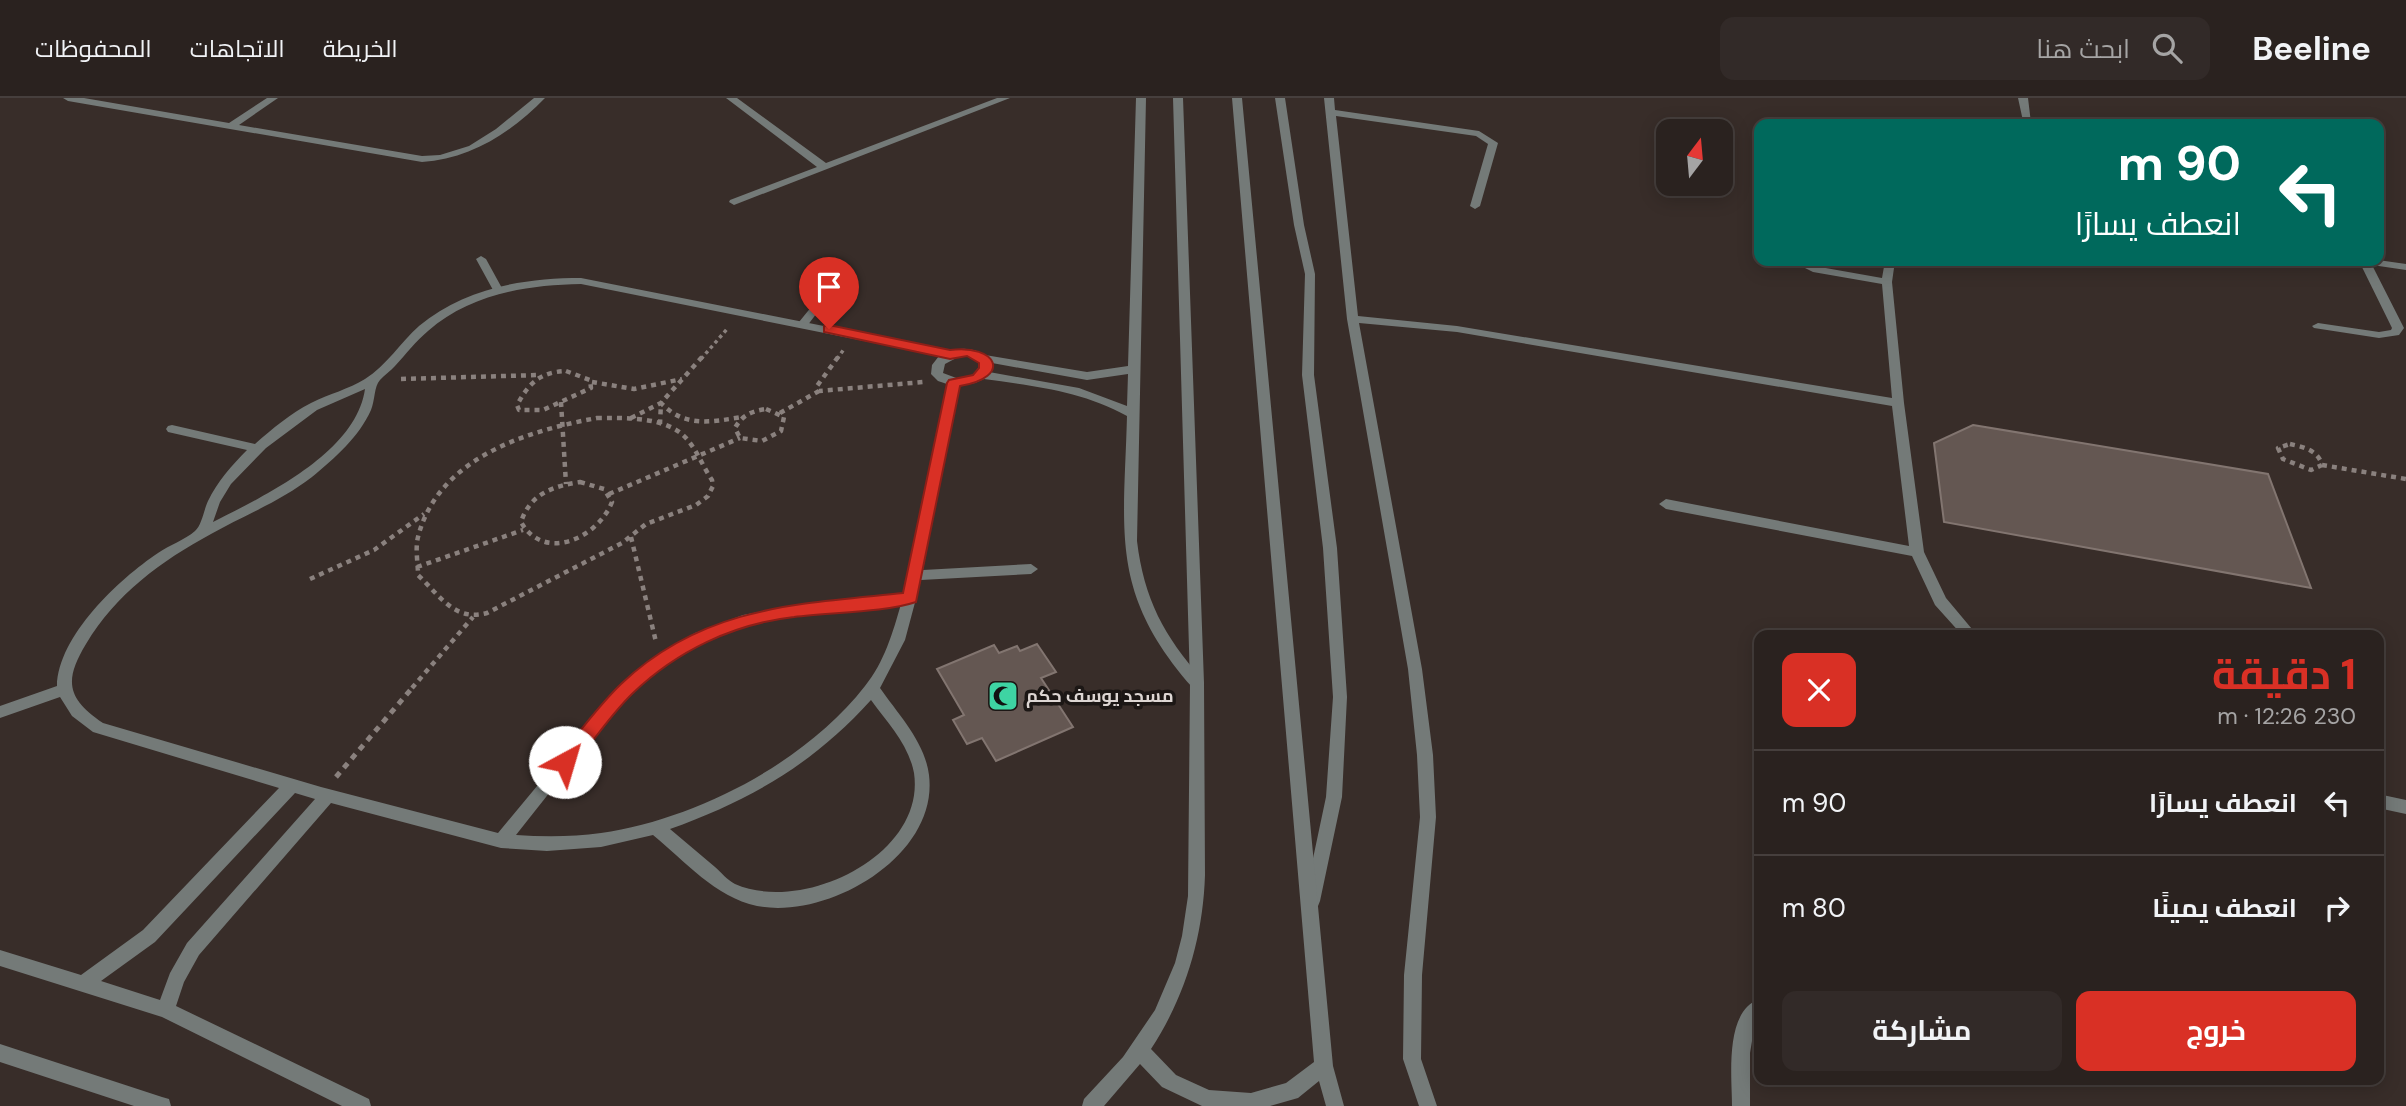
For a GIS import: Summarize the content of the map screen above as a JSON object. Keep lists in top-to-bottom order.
{
  "places": {
    "mosque": ["مسجد يوسف حكم"]
  },
  "north": "top",
  "page": {
    "header": "Beeline",
    "search": "ابحث هنا",
    "nav": ["الخريطة", "الاتجاهات", "المحفوظات"],
    "turn": ["90 m", "انعطف يسارًا"],
    "heading": ["1 دقيقة", "230 m · 12:26"],
    "list": [
      {
        "name": "انعطف يسارًا",
        "value": "90 m"
      },
      {
        "name": "انعطف يمينًا",
        "value": "80 m"
      }
    ],
    "buttons": ["خروج", "مشاركة"]
  }
}
